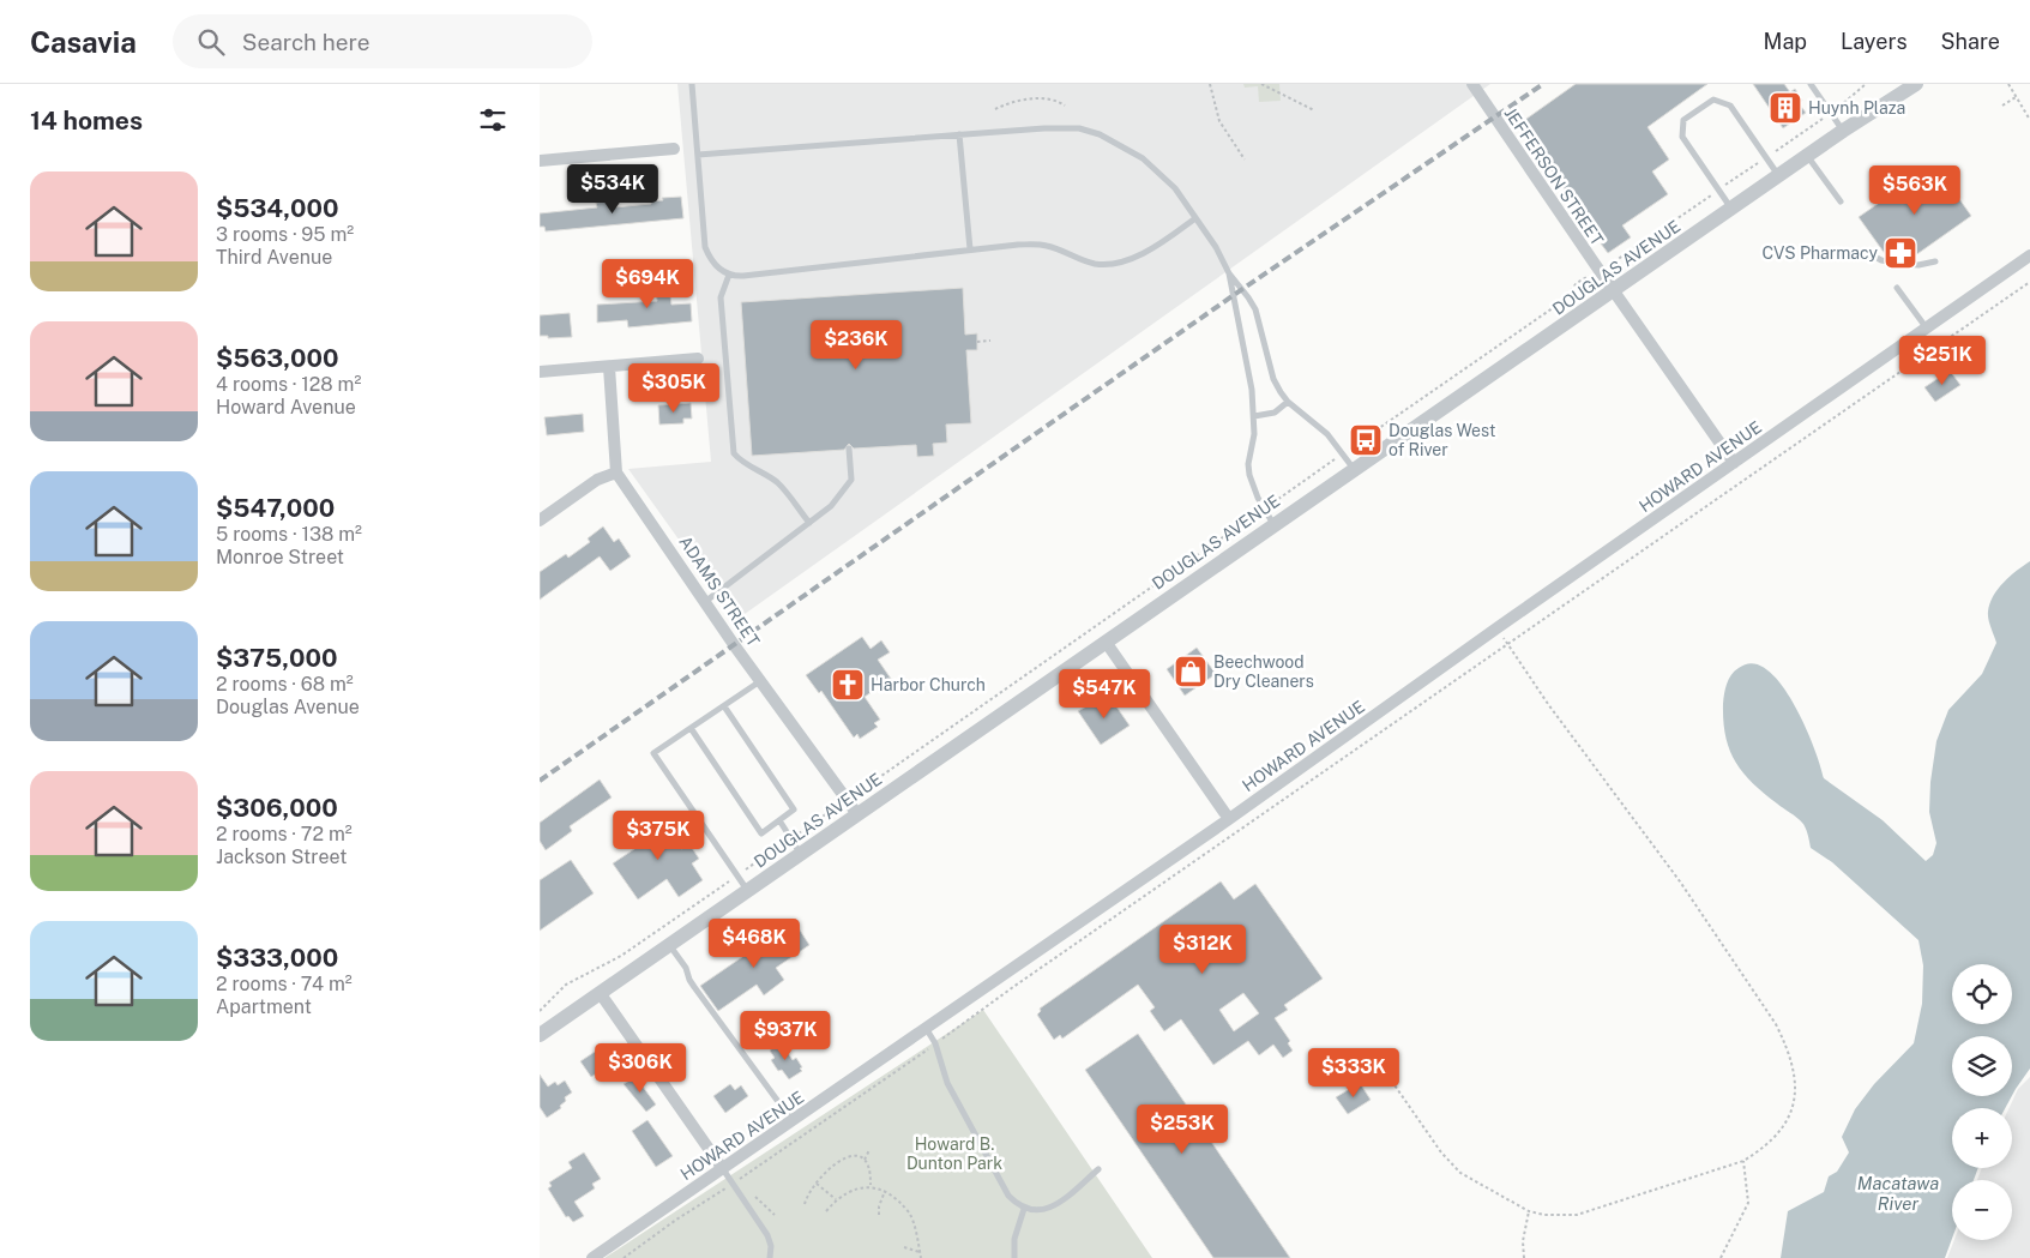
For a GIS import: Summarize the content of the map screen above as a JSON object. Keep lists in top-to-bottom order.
{
  "streets": {
    "street": [
      "JEFFERSON STREET",
      "DOUGLAS AVENUE",
      "HOWARD AVENUE",
      "ADAMS STREET"
    ]
  },
  "crossings": [
    ["JEFFERSON STREET", "DOUGLAS AVENUE"],
    ["JEFFERSON STREET", "HOWARD AVENUE"],
    ["DOUGLAS AVENUE", "ADAMS STREET"]
  ],
  "water": ["Macatawa River"],
  "parks": ["Howard B. Dunton Park"],
  "places": {
    "building": ["Huynh Plaza"],
    "pharmacy": ["CVS Pharmacy"],
    "bus stop": ["Douglas West of River"],
    "shop": ["Beechwood Dry Cleaners"],
    "church": ["Harbor Church"]
  },
  "page": {
    "header": "Casavia",
    "search": "Search here",
    "nav": ["Map", "Layers", "Share"],
    "heading": "14 homes",
    "list": [
      {
        "name": "$534,000",
        "note": "3 rooms · 95 m² · Third Avenue"
      },
      {
        "name": "$563,000",
        "note": "4 rooms · 128 m² · Howard Avenue"
      },
      {
        "name": "$547,000",
        "note": "5 rooms · 138 m² · Monroe Street"
      },
      {
        "name": "$375,000",
        "note": "2 rooms · 68 m² · Douglas Avenue"
      },
      {
        "name": "$306,000",
        "note": "2 rooms · 72 m² · Jackson Street"
      },
      {
        "name": "$333,000",
        "note": "2 rooms · 74 m² · Apartment"
      }
    ],
    "price": [
      "$534K",
      "$563K",
      "$694K",
      "$236K",
      "$251K",
      "$305K",
      "$547K",
      "$375K",
      "$468K",
      "$312K",
      "$937K",
      "$306K",
      "$333K",
      "$253K"
    ],
    "map_buttons": ["+", "−"]
  }
}
